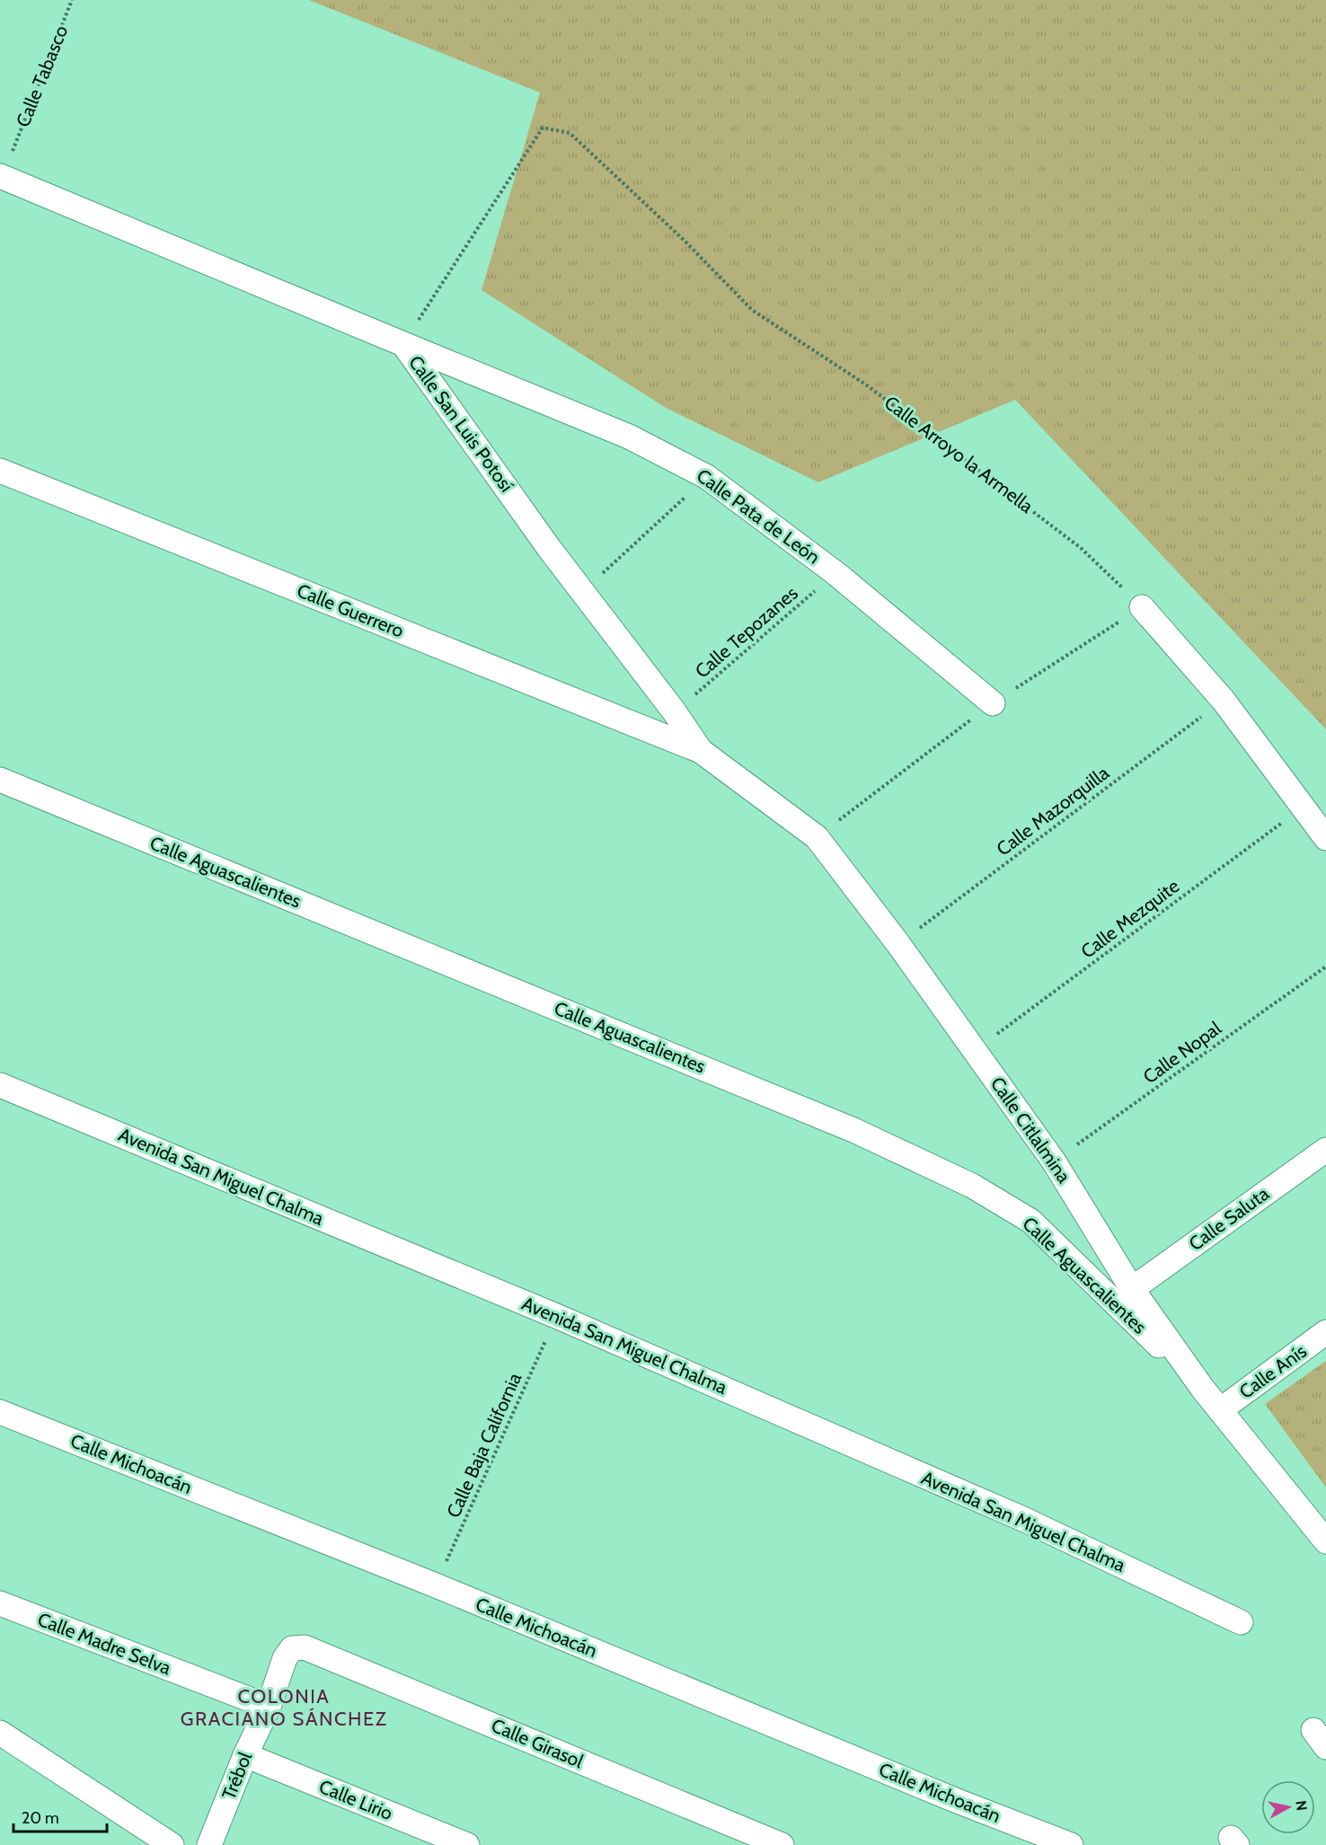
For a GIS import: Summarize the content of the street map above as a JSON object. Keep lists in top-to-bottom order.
{
  "streets": {
    "street": [
      "Calle San Luis Potosí",
      "Calle Pata de León",
      "Calle Guerrero",
      "Calle Aguascalientes",
      "Calle Citlalmina",
      "Avenida San Miguel Chalma",
      "Calle Saluta",
      "Calle Anís",
      "Calle Michoacán",
      "Calle Madre Selva",
      "Calle Girasol",
      "Trébol",
      "Calle Lirio"
    ],
    "path": [
      "Calle Tabasco",
      "Calle Arroyo la Armella",
      "Calle Tepozanes",
      "Calle Mazorquilla",
      "Calle Mezquite",
      "Calle Nopal",
      "Calle Baja California"
    ]
  },
  "crossings": [
    ["Calle Tabasco", "Calle San Luis Potosí"],
    ["Calle San Luis Potosí", "Calle Arroyo la Armella"],
    ["Calle San Luis Potosí", "Calle Pata de León"],
    ["Calle San Luis Potosí", "Calle Guerrero"],
    ["Calle San Luis Potosí", "Calle Tepozanes"],
    ["Calle San Luis Potosí", "Calle Citlalmina"],
    ["Calle Arroyo la Armella", "Calle Pata de León"],
    ["Calle Pata de León", "Calle Tepozanes"],
    ["Calle Guerrero", "Calle Citlalmina"],
    ["Calle Mazorquilla", "Calle Citlalmina"],
    ["Calle Aguascalientes", "Calle Citlalmina"],
    ["Calle Mezquite", "Calle Citlalmina"],
    ["Calle Nopal", "Calle Citlalmina"],
    ["Calle Citlalmina", "Calle Saluta"],
    ["Calle Citlalmina", "Calle Anís"],
    ["Avenida San Miguel Chalma", "Calle Baja California"],
    ["Calle Baja California", "Calle Michoacán"],
    ["Calle Madre Selva", "Trébol"],
    ["Calle Girasol", "Trébol"],
    ["Trébol", "Calle Lirio"]
  ],
  "districts": ["COLONIA GRACIANO SÁNCHEZ"],
  "scale_bar": "20 m",
  "north": "right"
}
